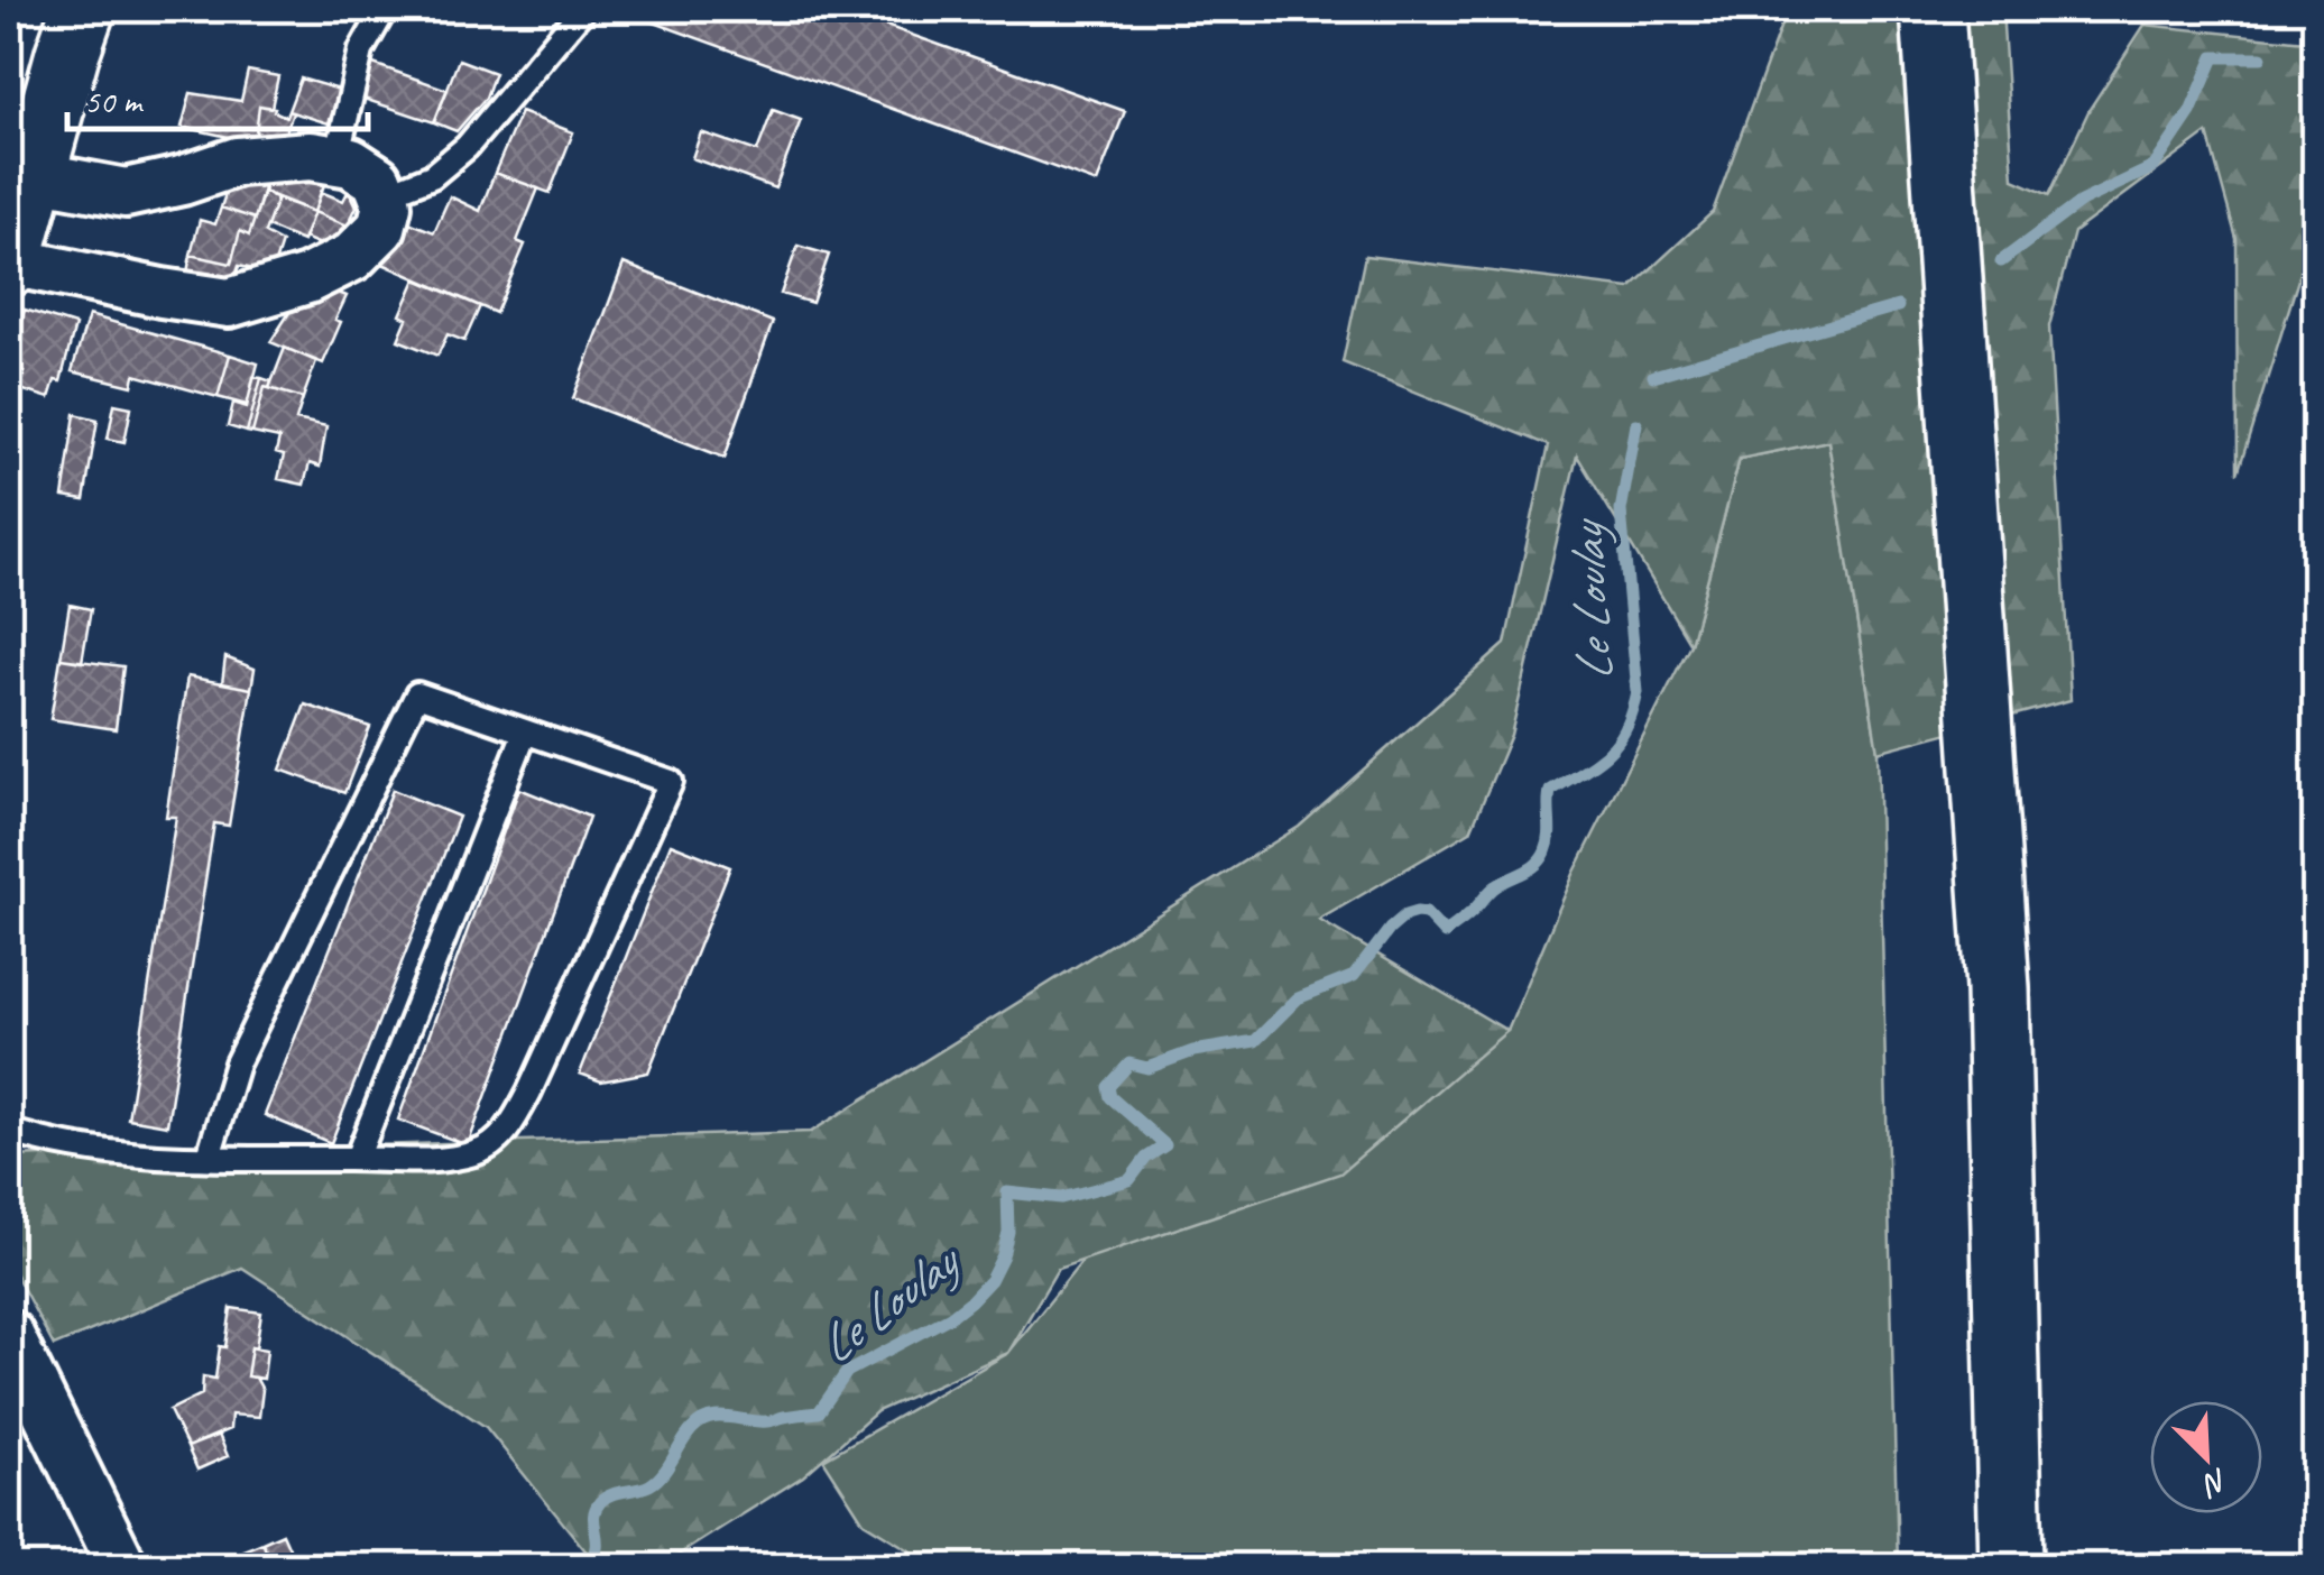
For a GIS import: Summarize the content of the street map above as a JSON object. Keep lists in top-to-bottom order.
{
  "water": ["Le Loulay"],
  "scale_bar": "50 m",
  "north": "bottom right"
}
